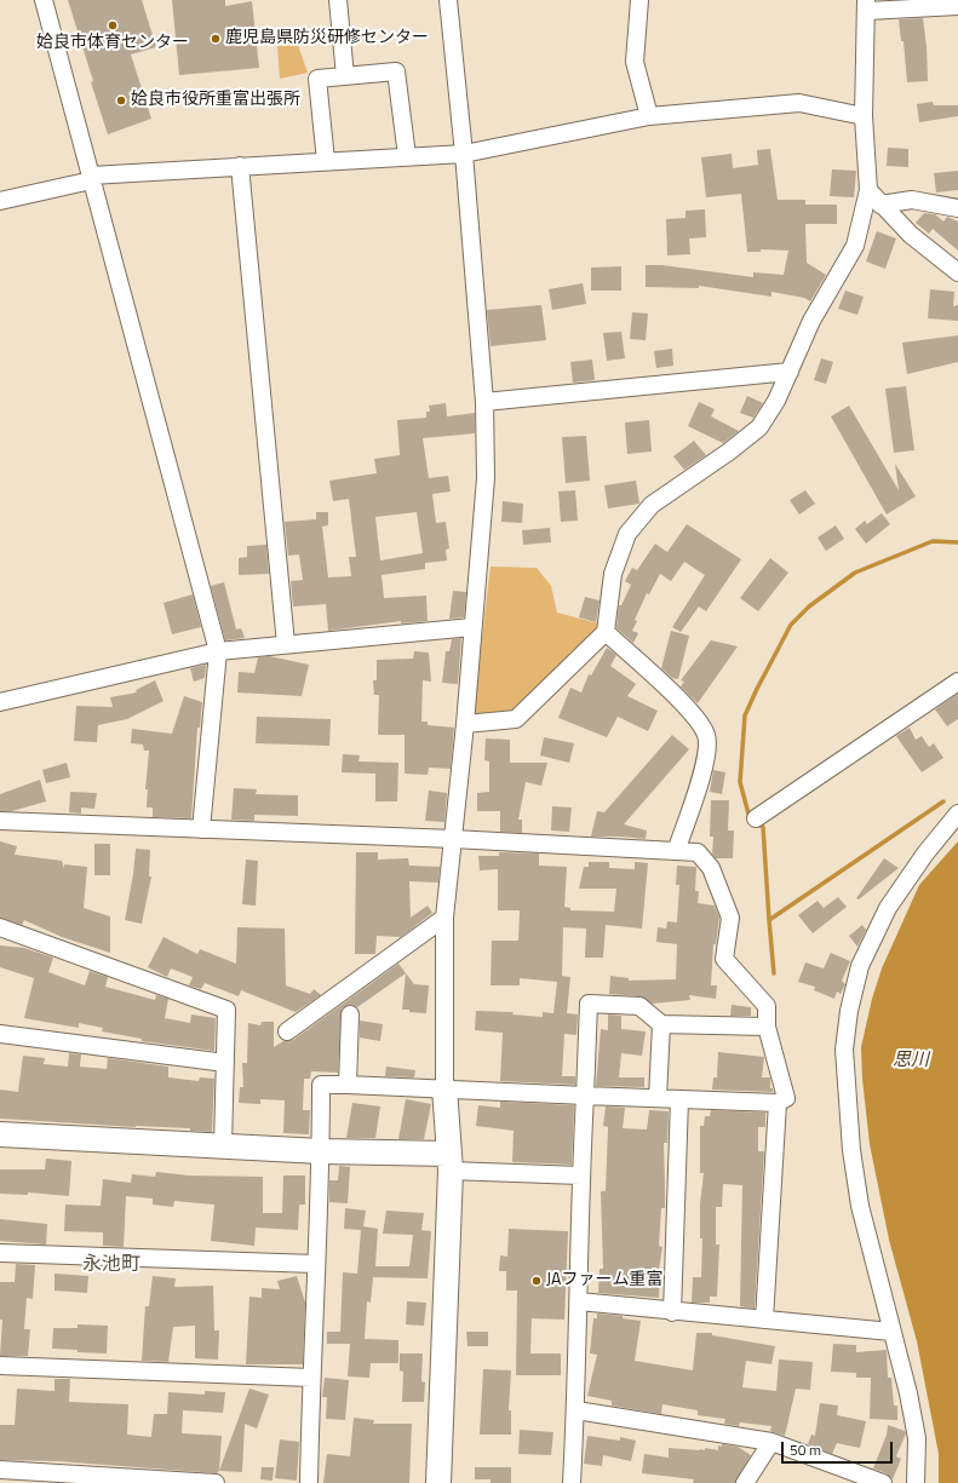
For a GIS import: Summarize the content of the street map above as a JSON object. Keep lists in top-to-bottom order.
{
  "districts": ["永池町"],
  "water": ["思川"],
  "places": [
    "姶良市体育センター",
    "鹿児島県防災研修センター",
    "姶良市役所重富出張所",
    "JAファーム重富"
  ],
  "scale_bar": "50 m"
}
